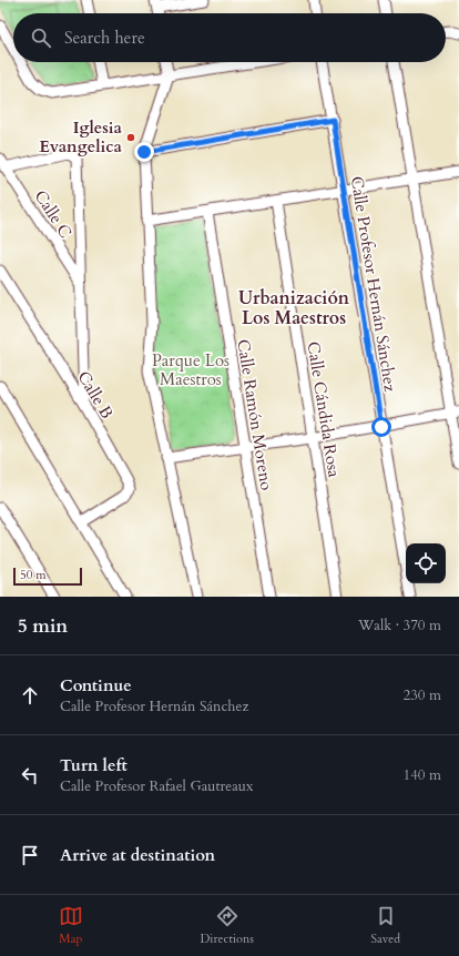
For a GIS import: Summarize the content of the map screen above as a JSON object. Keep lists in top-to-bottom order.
{
  "streets": {
    "street": [
      "Calle C",
      "Calle Profesor Hernán Sánchez",
      "Calle B",
      "Calle Cándida Rosa",
      "Calle Ramón Moreno"
    ]
  },
  "districts": ["Urbanización Los Maestros"],
  "parks": ["Parque Los Maestros"],
  "places": ["Iglesia Evangelica"],
  "scale_bar": "50 m",
  "page": {
    "search": "Search here",
    "scale": "50 m",
    "heading": ["5 min", "Walk · 370 m"],
    "list": [
      ["Continue", "Calle Profesor Hernán Sánchez", "230 m"],
      ["Turn left", "Calle Profesor Rafael Gautreaux", "140 m"],
      "Arrive at destination"
    ],
    "nav": ["Map", "Directions", "Saved"]
  }
}
